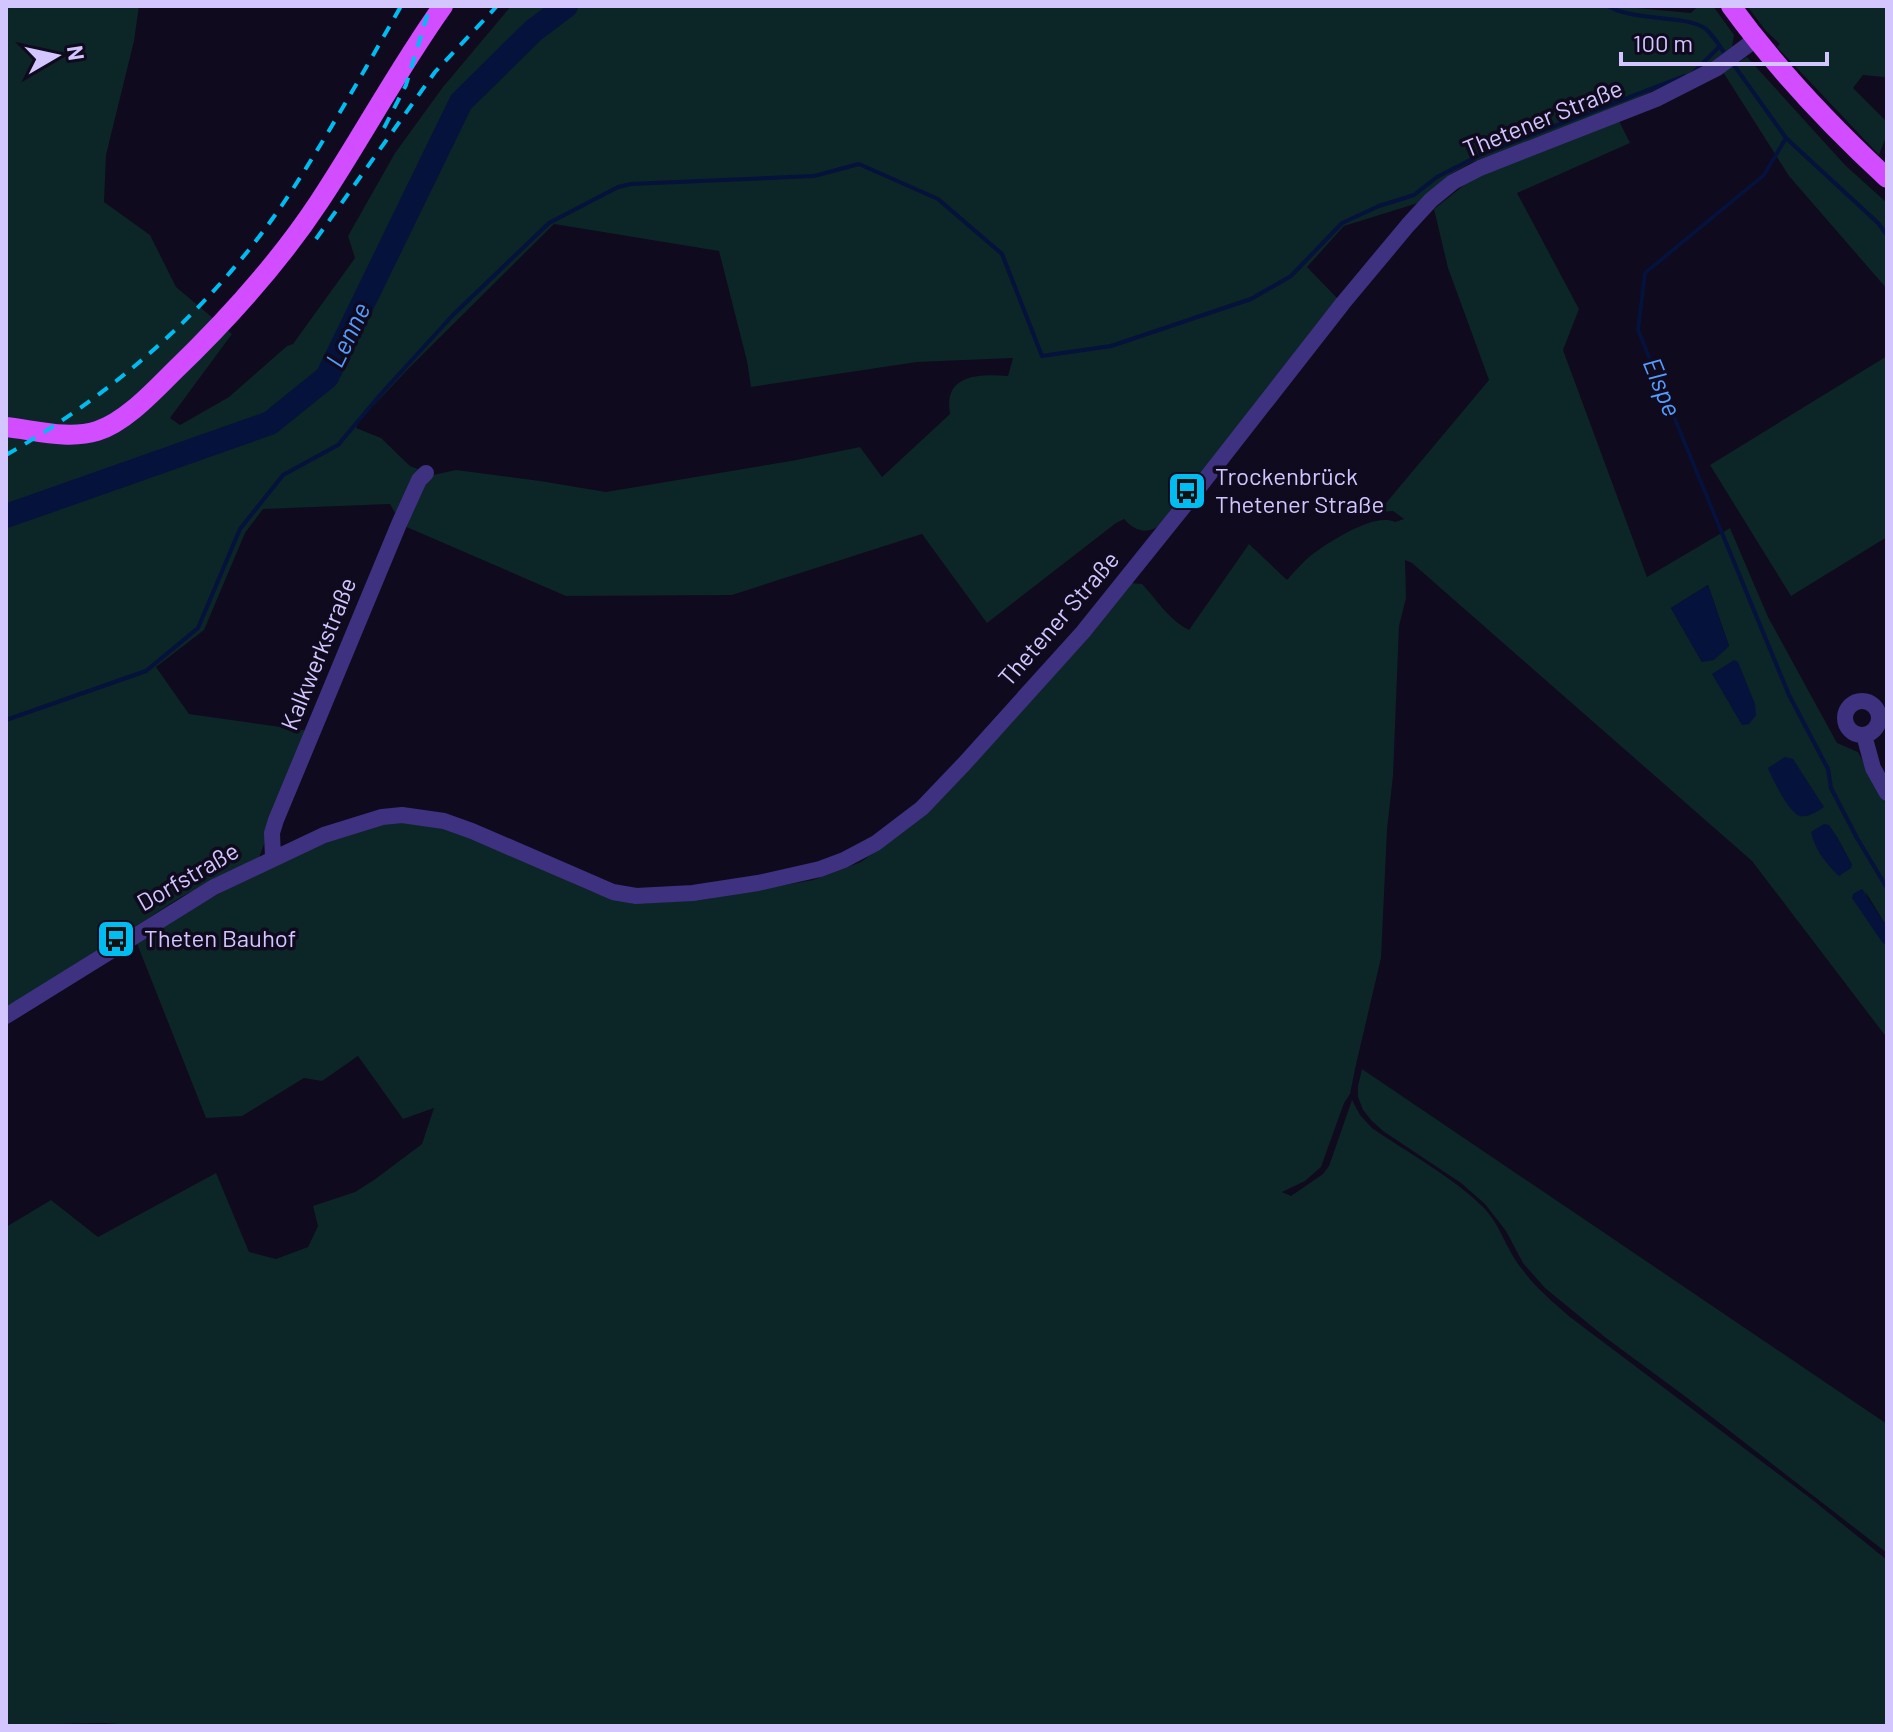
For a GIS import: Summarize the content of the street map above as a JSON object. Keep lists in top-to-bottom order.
{
  "streets": {
    "street": ["Thetener Straße", "Kalkwerkstraße", "Dorfstraße"]
  },
  "crossings": [
    ["Thetener Straße", "Kalkwerkstraße"],
    ["Thetener Straße", "Dorfstraße"],
    ["Kalkwerkstraße", "Dorfstraße"]
  ],
  "water": ["Lenne", "Elspe"],
  "places": {
    "bus stop": ["Trockenbrück Thetener Straße", "Theten Bauhof"]
  },
  "scale_bar": "100 m",
  "north": "right"
}
